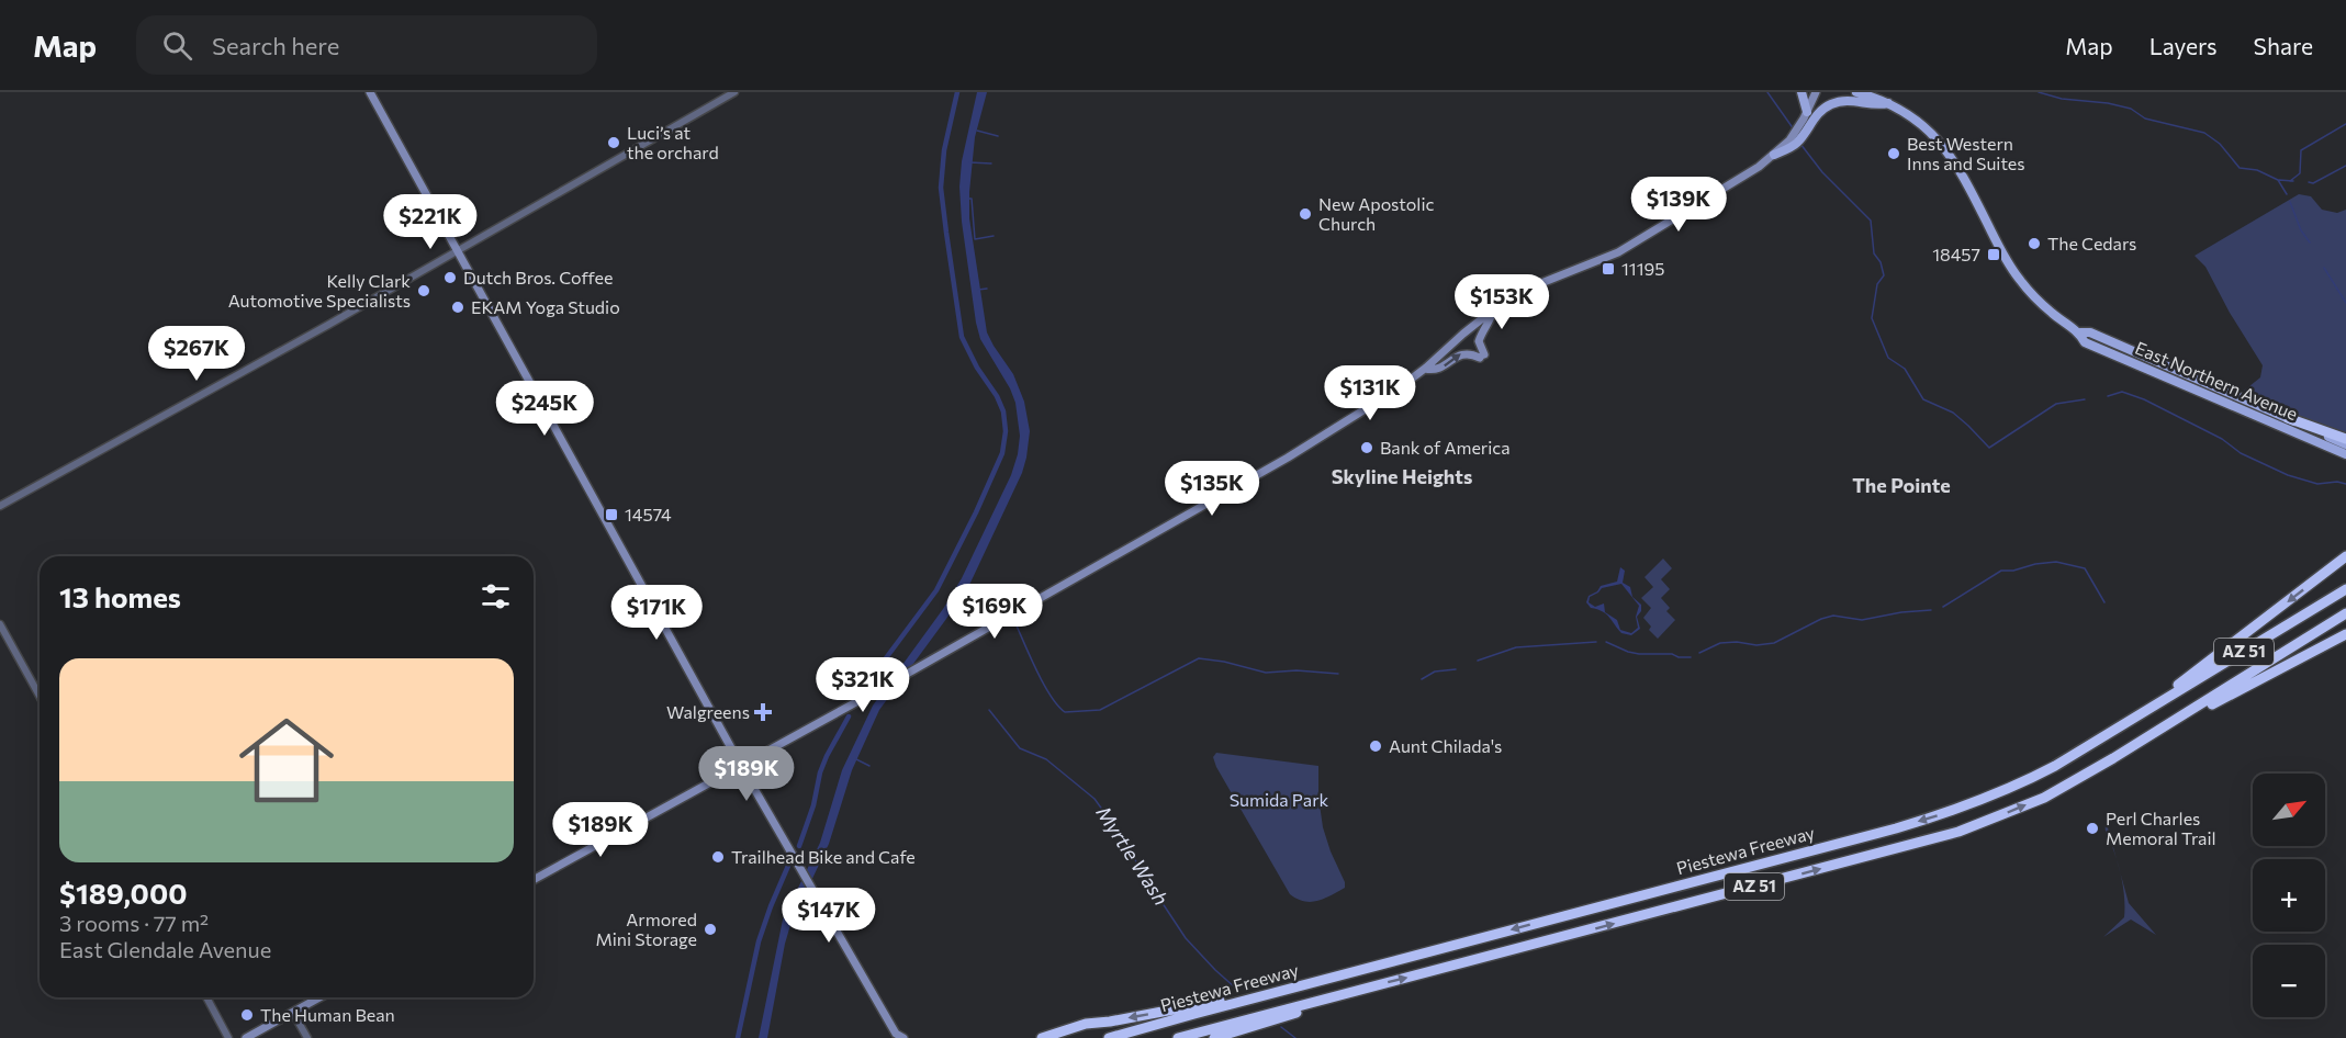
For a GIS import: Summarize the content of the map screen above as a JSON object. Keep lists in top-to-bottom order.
{
  "streets": {
    "highway": ["AZ 51", "Piestewa Freeway"],
    "main road": ["East Northern Avenue"]
  },
  "districts": ["Skyline Heights", "The Pointe"],
  "water": ["Myrtle Wash"],
  "parks": ["Sumida Park"],
  "places": {
    "other": [
      "Luci’s at the orchard",
      "Best Western Inns and Suites",
      "New Apostolic Church",
      "The Cedars",
      "Dutch Bros. Coffee",
      "Kelly Clark Automotive Specialists",
      "EKAM Yoga Studio",
      "Bank of America",
      "Aunt Chilada's",
      "Perl Charles Memoral Trail",
      "Trailhead Bike and Cafe",
      "Armored Mini Storage",
      "The Human Bean"
    ],
    "transit": ["18457", "11195", "14574"],
    "health": ["Walgreens"]
  },
  "north": "top right",
  "page": {
    "header": "Map",
    "search": "Search here",
    "nav": ["Map", "Layers", "Share"],
    "price": [
      "$139K",
      "$221K",
      "$153K",
      "$267K",
      "$131K",
      "$245K",
      "$135K",
      "$169K",
      "$171K",
      "$321K",
      "$189K",
      "$189K",
      "$147K"
    ],
    "heading": "13 homes",
    "list": [
      {
        "name": "$189,000",
        "note": "3 rooms · 77 m² · East Glendale Avenue"
      }
    ],
    "map_buttons": ["+", "−"]
  }
}
